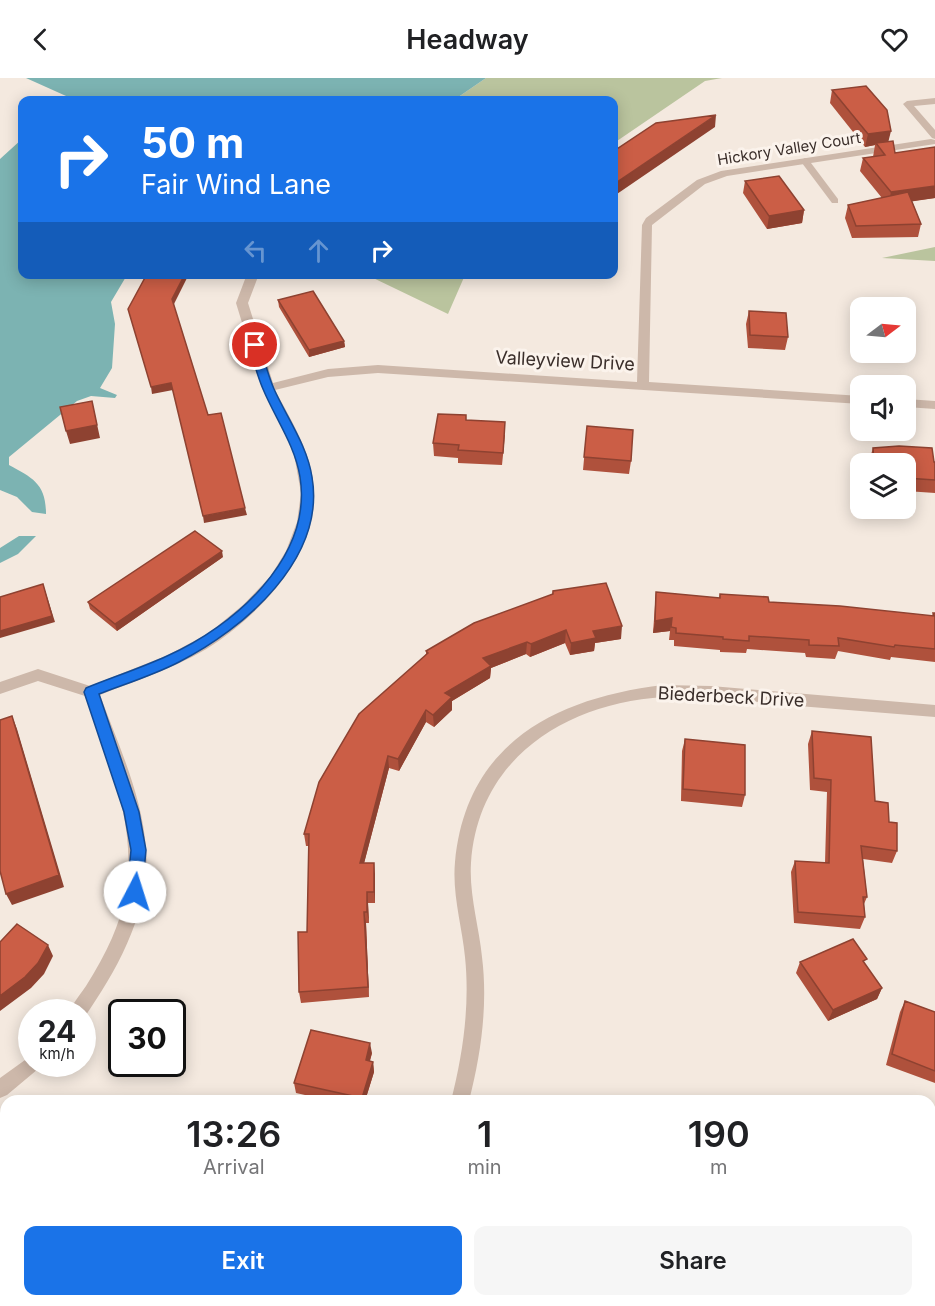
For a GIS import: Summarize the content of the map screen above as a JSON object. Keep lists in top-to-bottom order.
{
  "streets": {
    "street": ["Hickory Valley Court", "Valleyview Drive", "Biederbeck Drive"]
  },
  "crossings": [
    ["Hickory Valley Court", "Valleyview Drive"]
  ],
  "north": "right",
  "page": {
    "header": "Headway",
    "turn": ["50 m", "Fair Wind Lane"],
    "speed": "24 km/h",
    "limit": "30",
    "eta": [
      "13:26",
      "Arrival",
      "1",
      "min",
      "190",
      "m"
    ],
    "buttons": ["Exit", "Share"]
  }
}
